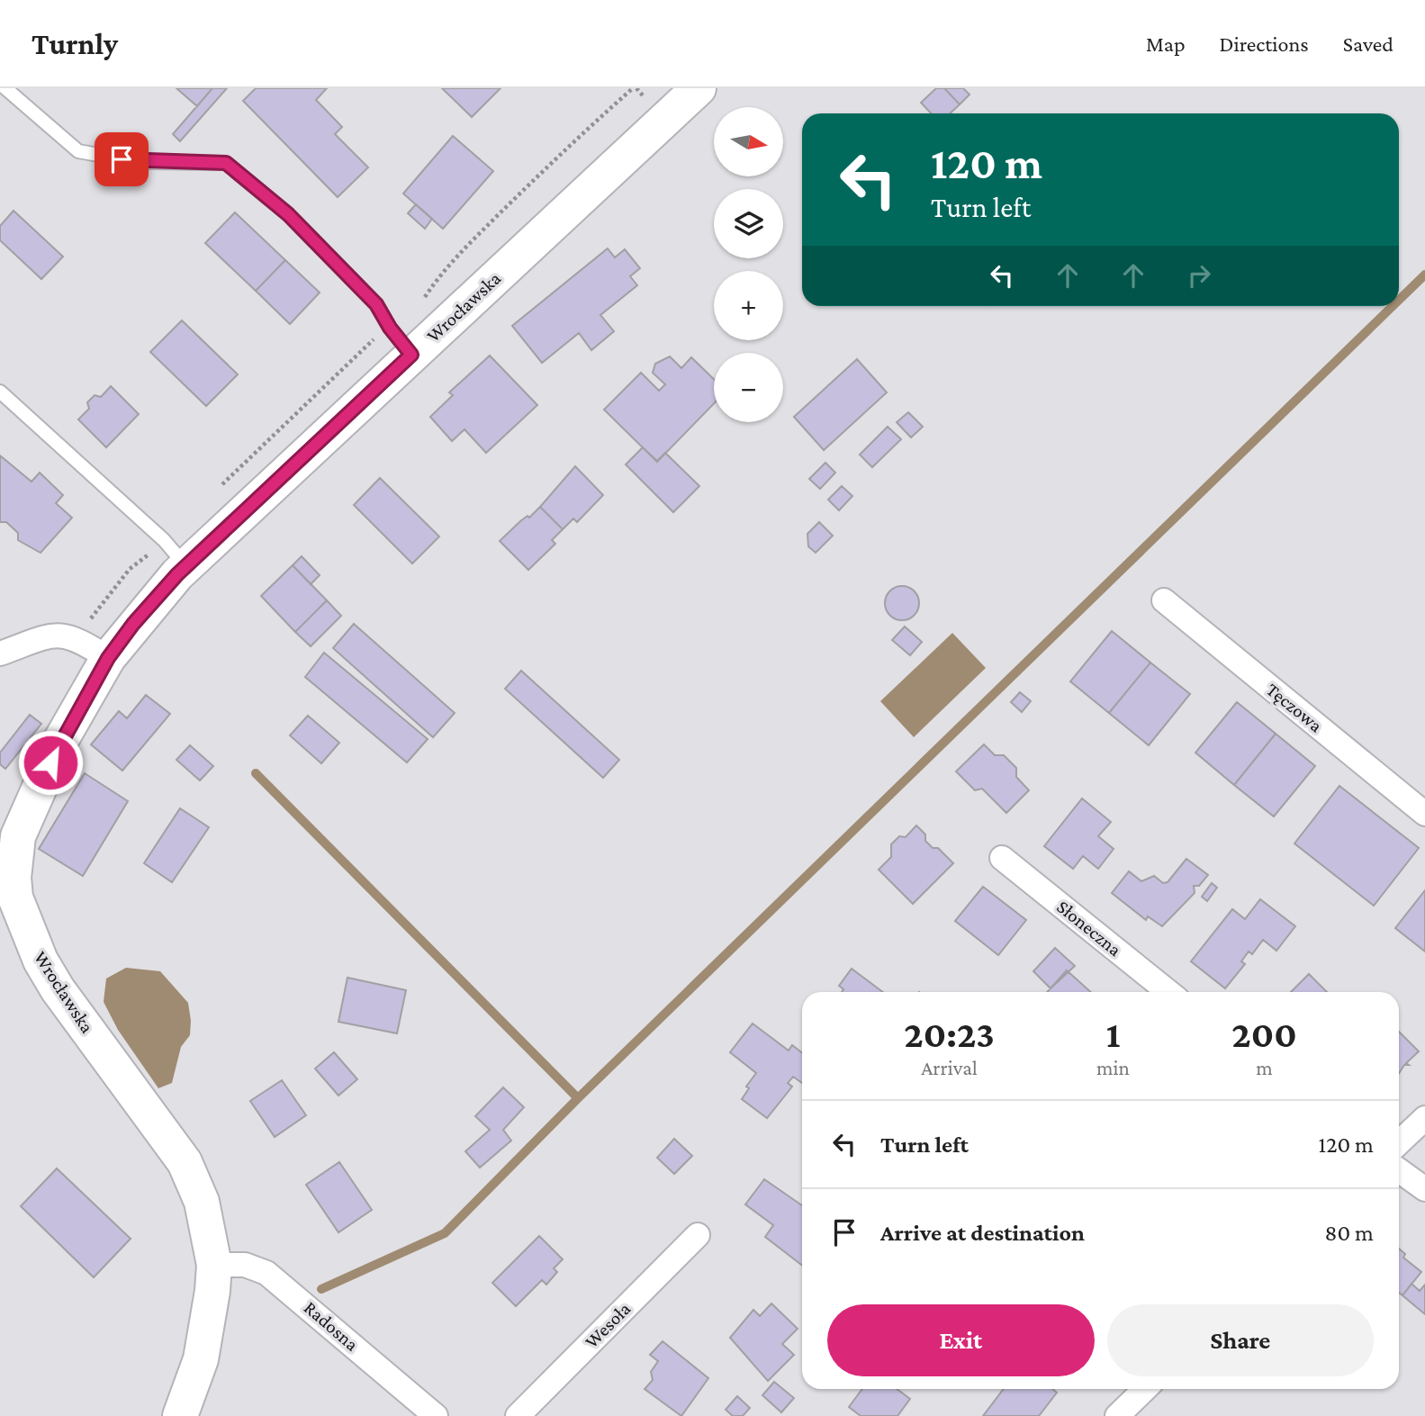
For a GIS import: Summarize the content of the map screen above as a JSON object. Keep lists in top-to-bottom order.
{
  "streets": {
    "street": [
      "Wrocławska",
      "Tęczowa",
      "Słoneczna",
      "Wesoła",
      "Radosna"
    ]
  },
  "crossings": [
    ["Wrocławska", "Radosna"]
  ],
  "north": "right",
  "page": {
    "header": "Turnly",
    "nav": ["Map", "Directions", "Saved"],
    "map_buttons": ["+", "−"],
    "turn": ["120 m", "Turn left"],
    "eta": [
      "20:23",
      "Arrival",
      "1",
      "min",
      "200",
      "m"
    ],
    "list": [
      {
        "name": "Turn left",
        "value": "120 m"
      },
      {
        "name": "Arrive at destination",
        "value": "80 m"
      }
    ],
    "buttons": ["Exit", "Share"]
  }
}
